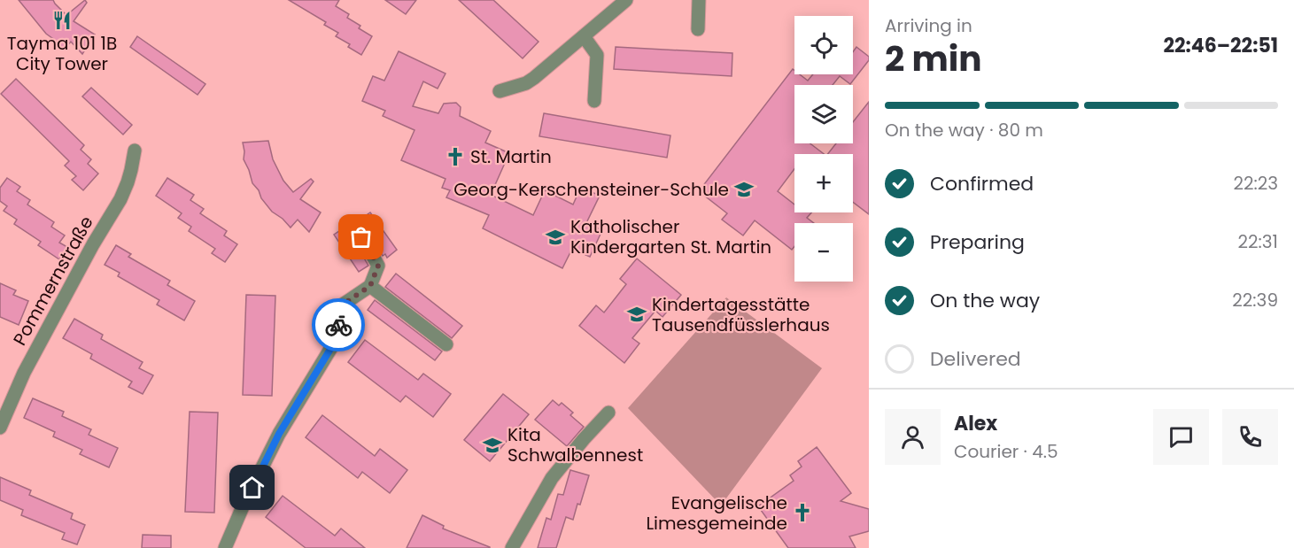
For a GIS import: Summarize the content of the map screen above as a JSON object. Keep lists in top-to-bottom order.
{
  "streets": {
    "street": ["Pommernstraße"]
  },
  "places": {
    "restaurant": ["Tayma 101 1B City Tower"],
    "church": ["St. Martin", "Evangelische Limesgemeinde"],
    "school or university": [
      "Georg-Kerschensteiner-Schule",
      "Katholischer Kindergarten St. Martin",
      "Kindertagesstätte Tausendfüsslerhaus",
      "Kita Schwalbennest"
    ]
  },
  "page": {
    "heading": ["2 min", "Arriving in", "22:46–22:51"],
    "panel": ["Alex", "Courier · 4.5"],
    "map_buttons": ["+", "−"],
    "bar": "On the way · 80 m",
    "list": [
      ["Confirmed", "22:23"],
      ["Preparing", "22:31"],
      ["On the way", "22:39"],
      "Delivered"
    ]
  }
}
